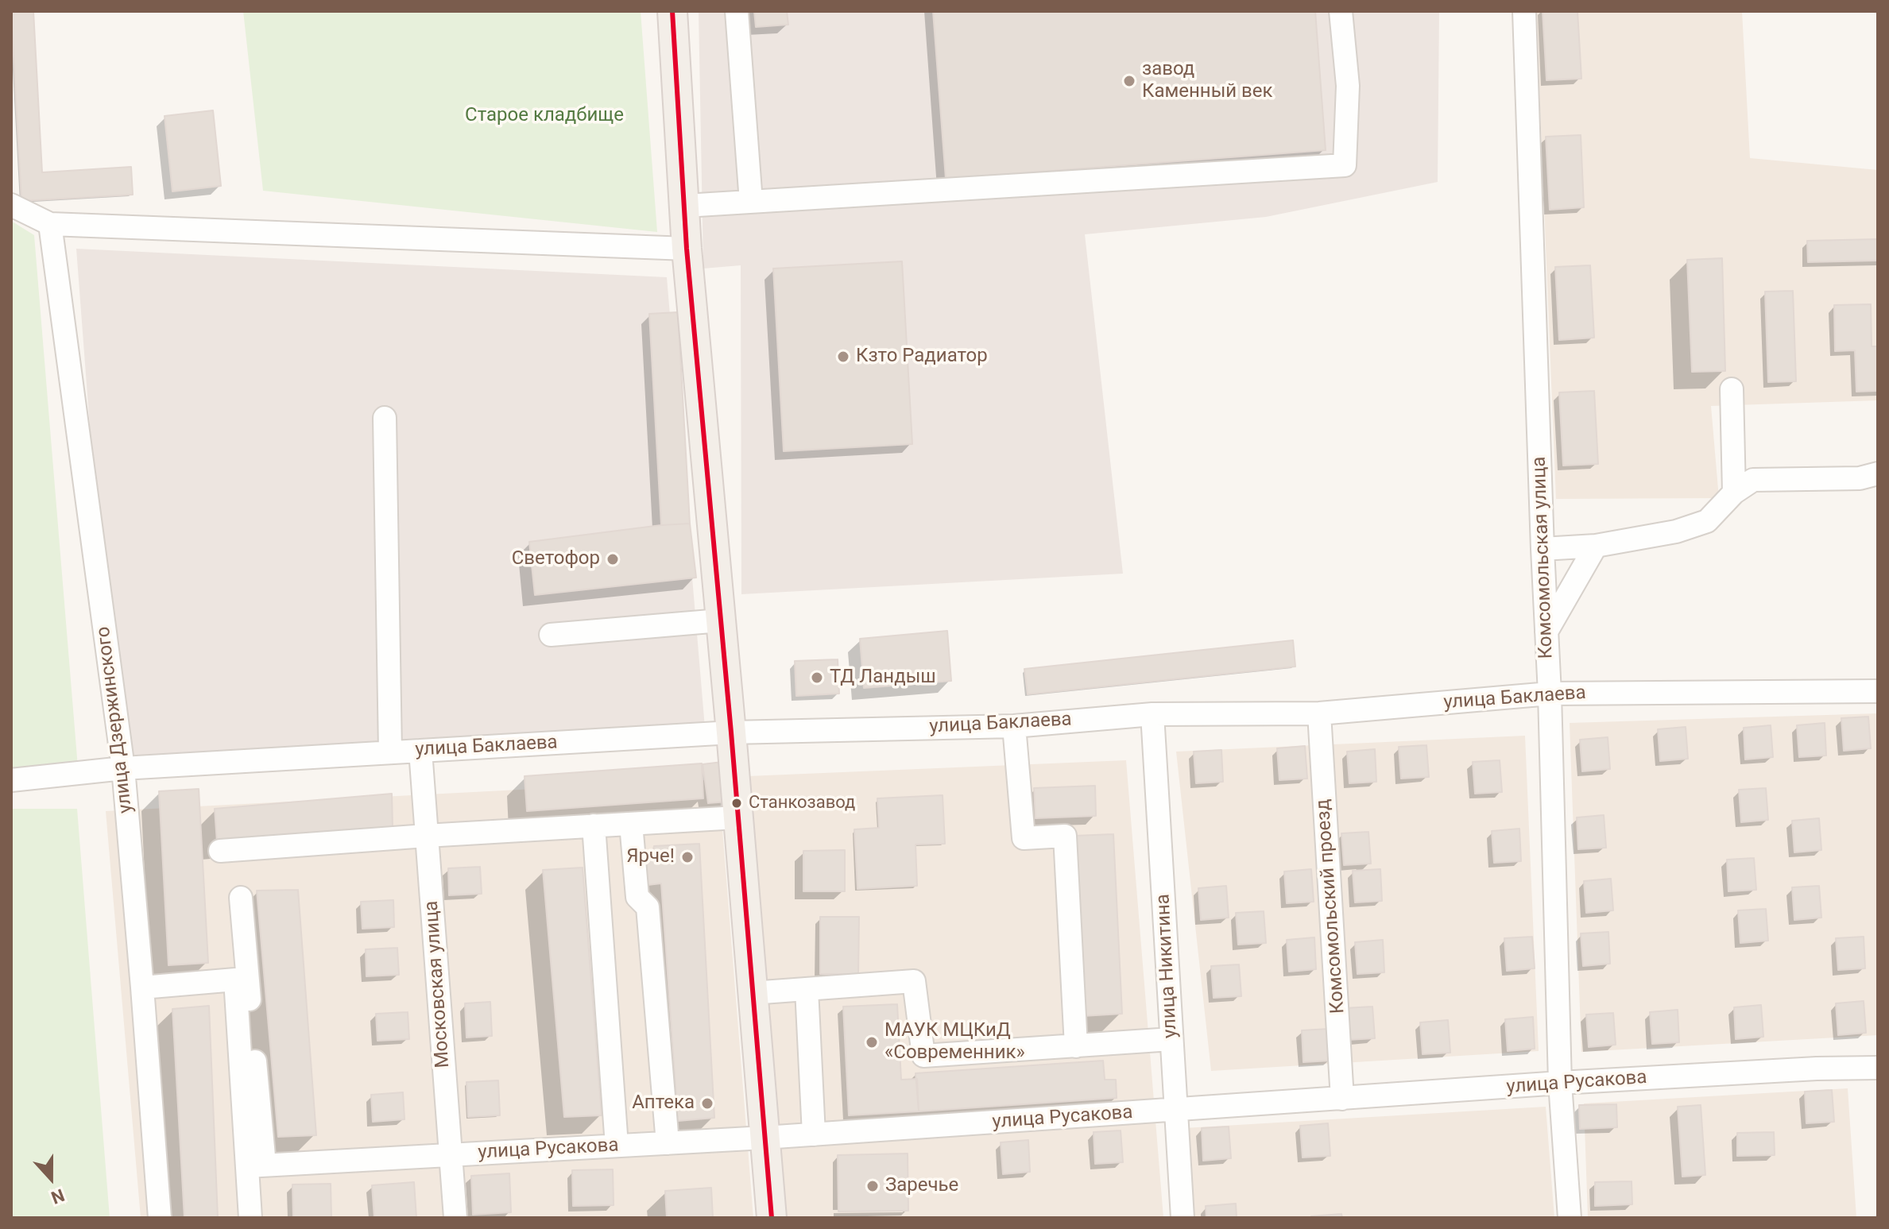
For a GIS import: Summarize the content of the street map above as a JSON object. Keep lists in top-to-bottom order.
{
  "streets": {
    "street": [
      "Комсомольская улица",
      "улица Баклаева",
      "улица Дзержинского",
      "Комсомольский проезд",
      "улица Никитина",
      "Московская улица",
      "улица Русакова"
    ]
  },
  "crossings": [
    ["Комсомольская улица", "улица Баклаева"],
    ["Комсомольская улица", "улица Русакова"],
    ["улица Баклаева", "улица Дзержинского"],
    ["улица Баклаева", "Комсомольский проезд"],
    ["улица Баклаева", "улица Никитина"],
    ["улица Баклаева", "Московская улица"],
    ["Комсомольский проезд", "улица Русакова"],
    ["улица Никитина", "улица Русакова"],
    ["Московская улица", "улица Русакова"]
  ],
  "parks": ["Старое кладбище"],
  "places": [
    "завод Каменный век",
    "Кзто Радиатор",
    "Светофор",
    "ТД Ландыш",
    "Станкозавод",
    "Ярче!",
    "МАУК МЦКиД «Современник»",
    "Аптека",
    "Заречье"
  ],
  "north": "bottom"
}
